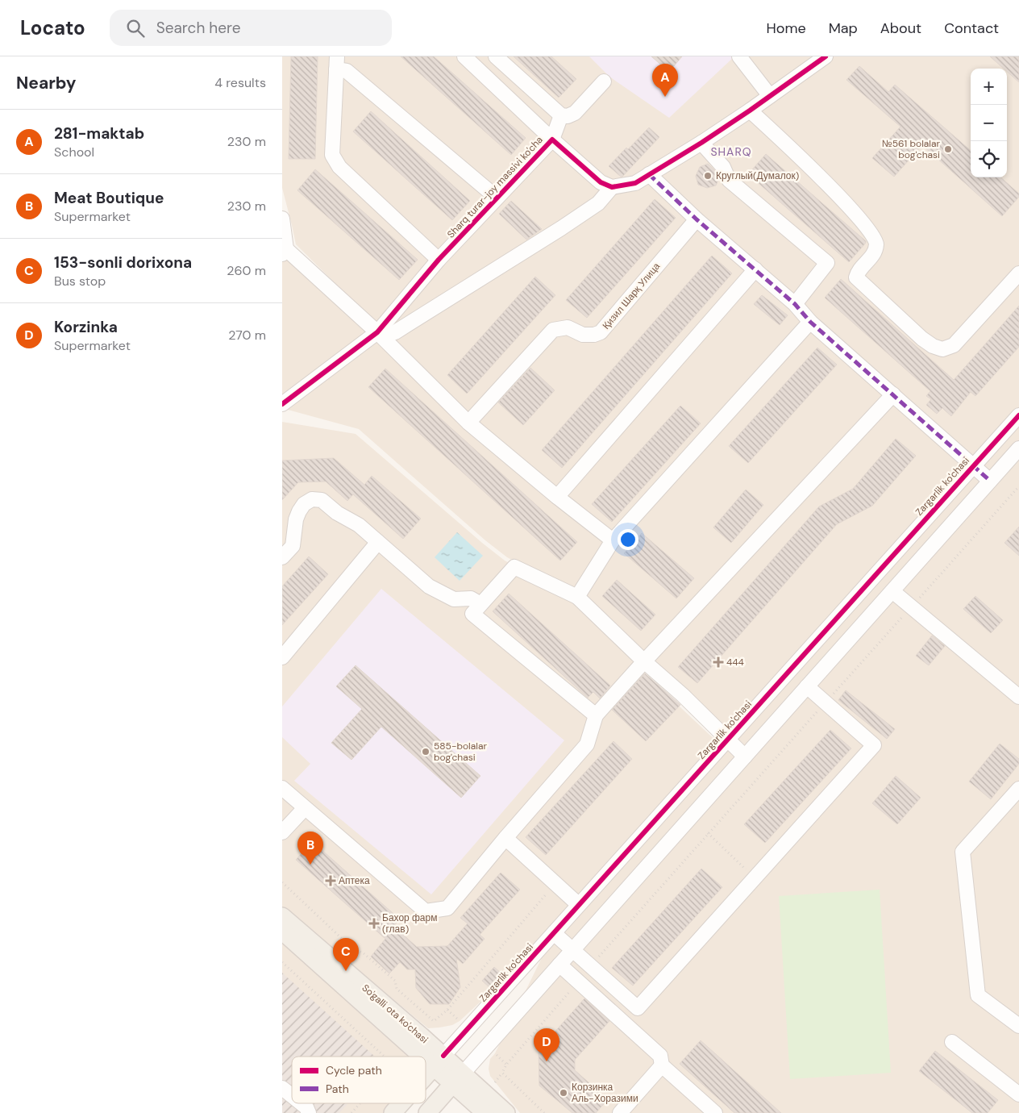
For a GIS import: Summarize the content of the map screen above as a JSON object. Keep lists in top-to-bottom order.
{
  "streets": {
    "main road": ["Zargarlik ko'chasi", "So'galli ota ko'chasi"],
    "street": ["Sharq turar-joy massivi ko'cha", "Қизил Шарқ Улица"]
  },
  "crossings": [
    ["Zargarlik ko'chasi", "So'galli ota ko'chasi"]
  ],
  "districts": ["SHARQ"],
  "places": {
    "other": [
      "№561 bolalar bog'chasi",
      "Круглый(Думалок)",
      "585-bolalar bog'chasi",
      "Корзинка Аль-Хоразими"
    ],
    "health": ["444", "Аптека", "Бахор фарм (глав)"]
  },
  "legend": ["Cycle path", "Path"],
  "page": {
    "header": "Locato",
    "search": "Search here",
    "nav": [
      "Home",
      "Map",
      "About",
      "Contact"
    ],
    "heading": ["Nearby", "4 results"],
    "pins": [
      "A",
      "B",
      "C",
      "D"
    ],
    "map_buttons": ["+", "−"],
    "list": [
      {
        "mark": "A",
        "name": "281-maktab",
        "note": "School",
        "value": "230 m"
      },
      {
        "mark": "B",
        "name": "Meat Boutique",
        "note": "Supermarket",
        "value": "230 m"
      },
      {
        "mark": "C",
        "name": "153-sonli dorixona",
        "note": "Bus stop",
        "value": "260 m"
      },
      {
        "mark": "D",
        "name": "Korzinka",
        "note": "Supermarket",
        "value": "270 m"
      }
    ]
  }
}
